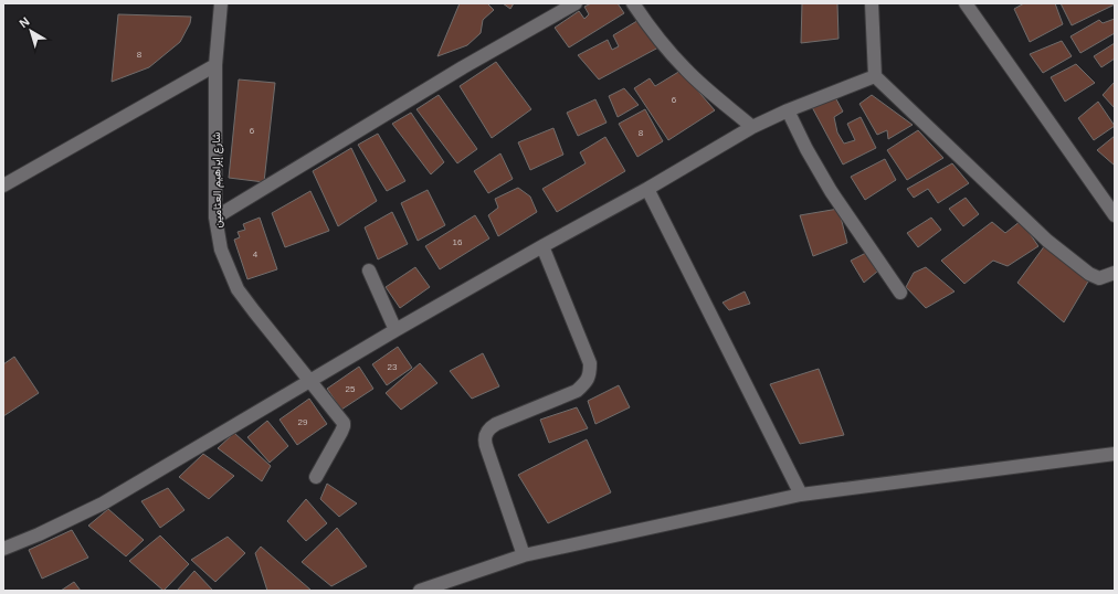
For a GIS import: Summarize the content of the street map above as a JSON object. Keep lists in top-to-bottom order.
{
  "streets": {
    "street": ["شارع إبراهيم العثامين"]
  },
  "house_numbers": [
    "8",
    "6",
    "6",
    "8",
    "16",
    "4",
    "23",
    "25",
    "29"
  ],
  "north": "top left"
}
